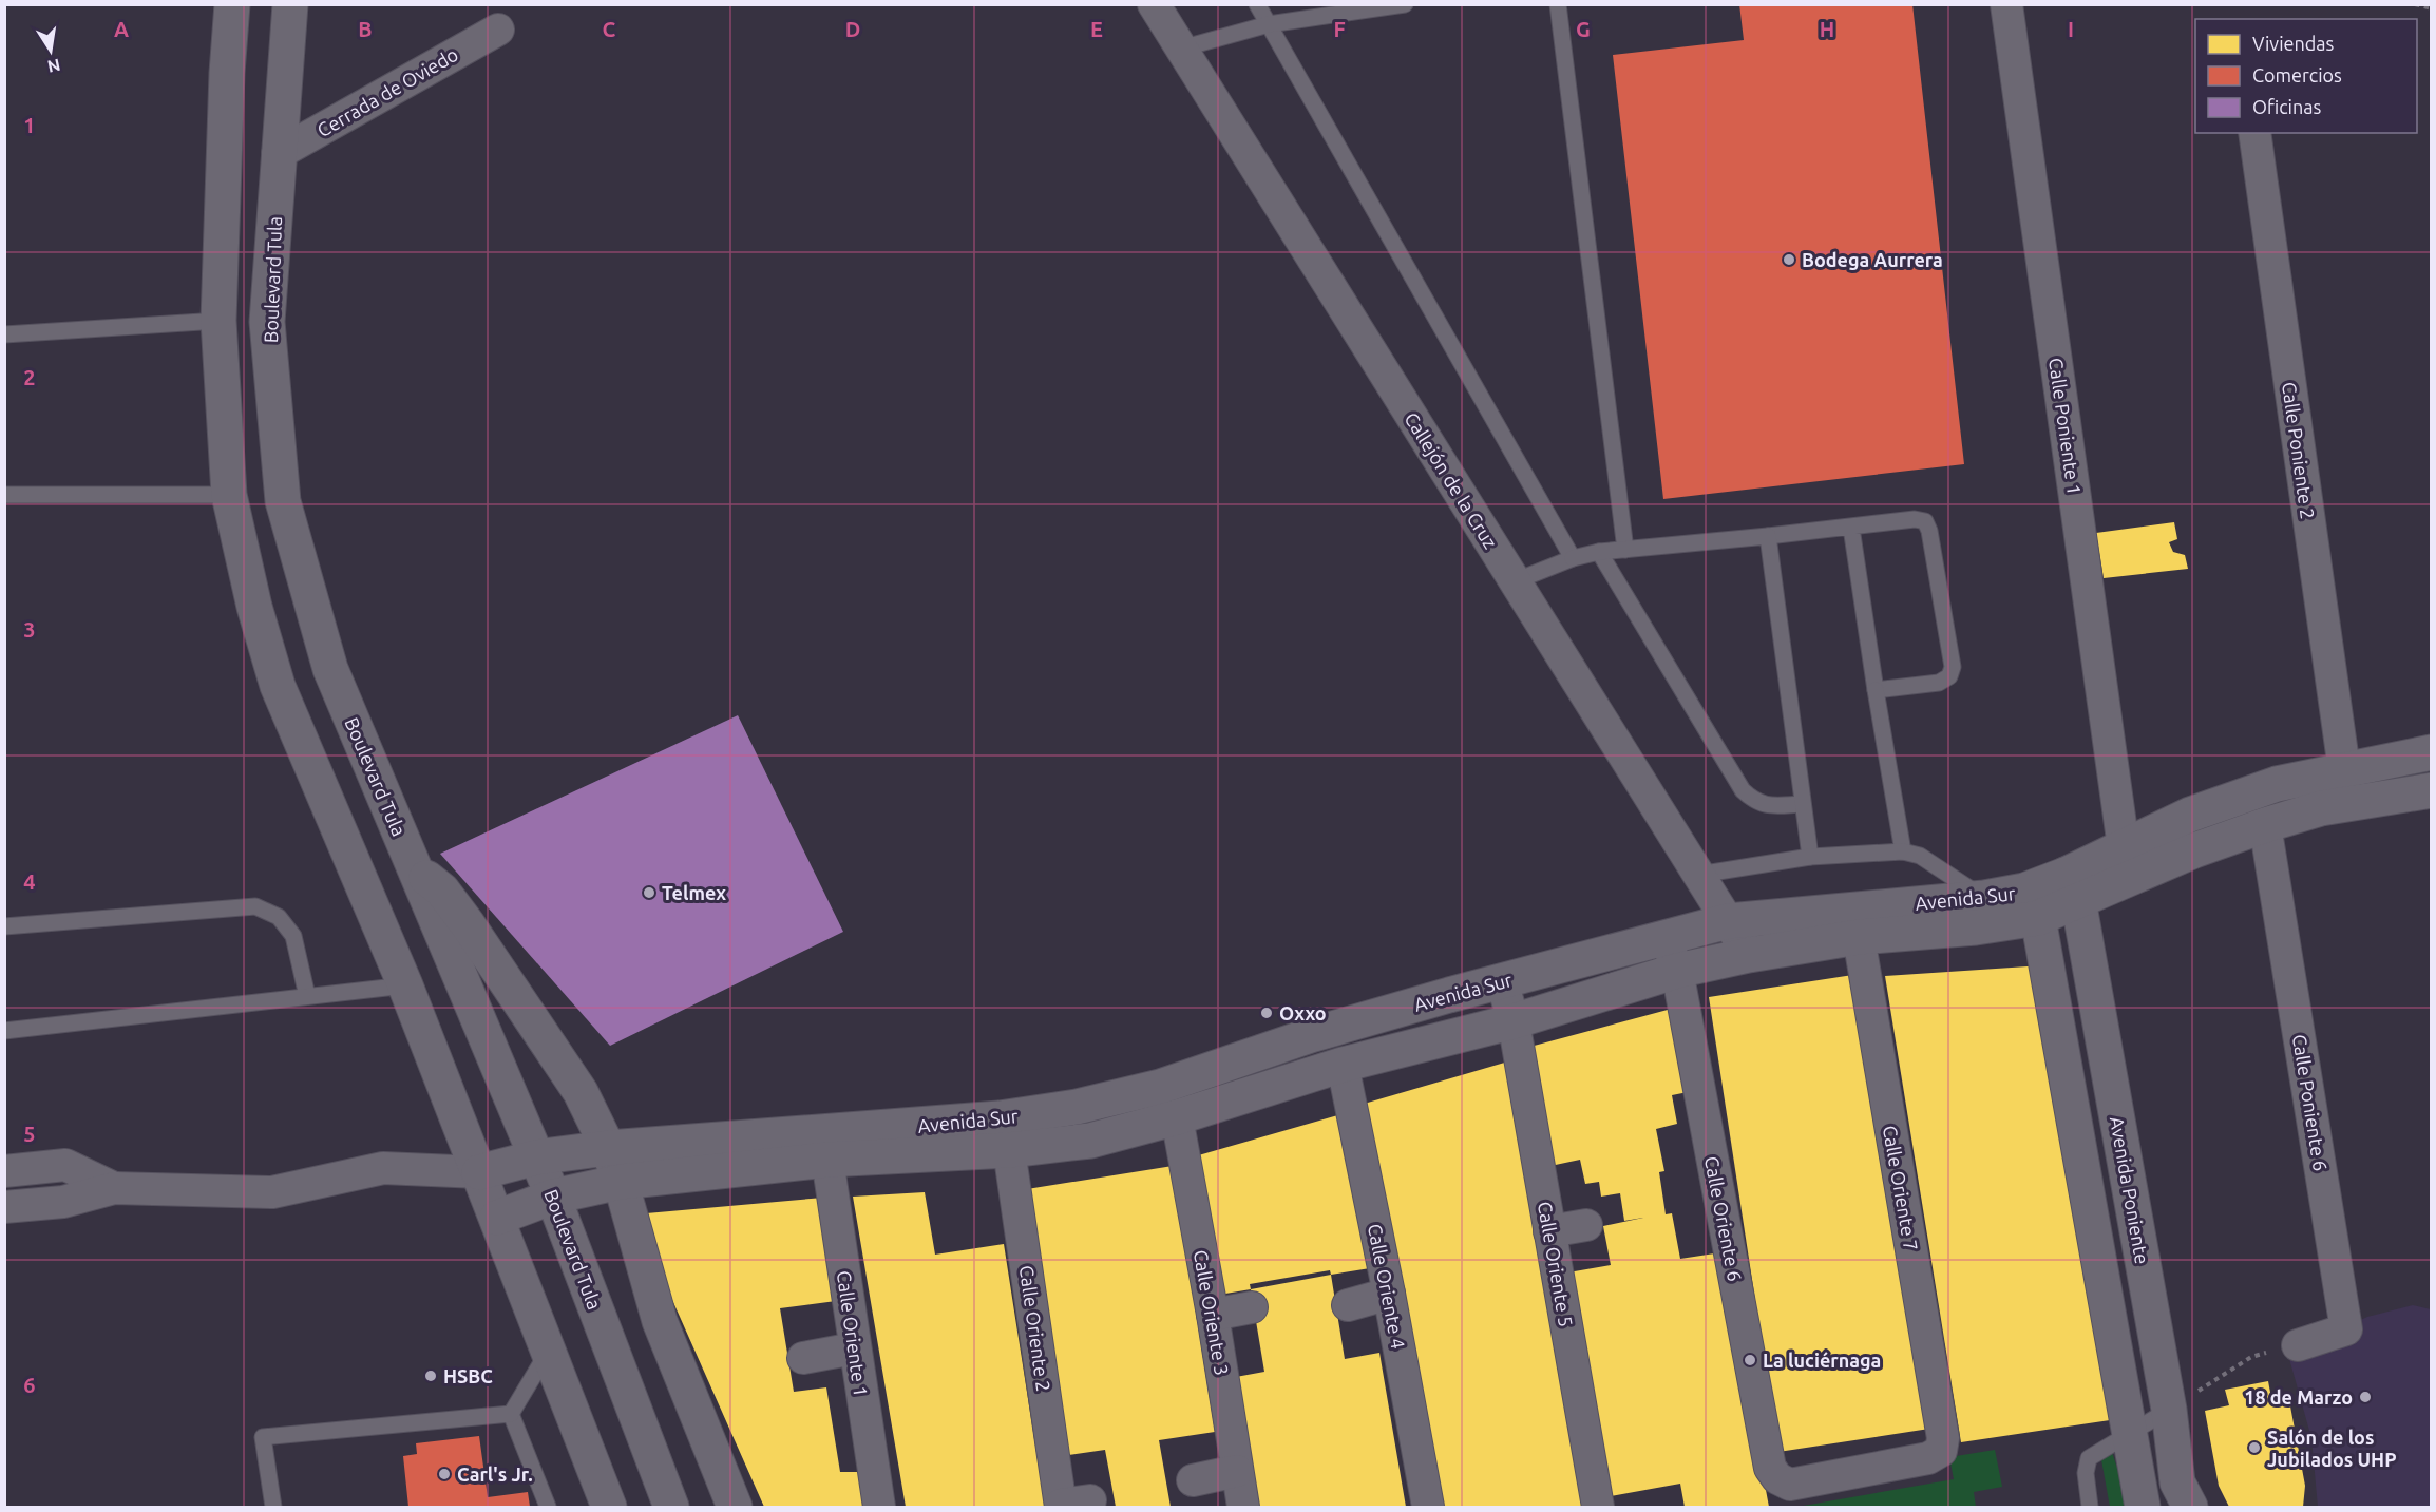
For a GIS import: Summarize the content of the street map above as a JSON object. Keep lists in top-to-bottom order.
{
  "streets": {
    "main road": ["Boulevard Tula", "Avenida Sur", "Avenida Poniente"],
    "street": [
      "Cerrada de Oviedo",
      "Calle Poniente 1",
      "Calle Poniente 2",
      "Callejón de la Cruz",
      "Calle Poniente 6",
      "Calle Oriente 7",
      "Calle Oriente 6",
      "Calle Oriente 5",
      "Calle Oriente 4",
      "Calle Oriente 3",
      "Calle Oriente 2",
      "Calle Oriente 1"
    ]
  },
  "crossings": [
    ["Cerrada de Oviedo", "Boulevard Tula"],
    ["Boulevard Tula", "Avenida Sur"],
    ["Calle Poniente 1", "Avenida Sur"],
    ["Calle Poniente 2", "Avenida Sur"],
    ["Callejón de la Cruz", "Avenida Sur"],
    ["Avenida Sur", "Calle Poniente 6"],
    ["Avenida Sur", "Calle Oriente 7"],
    ["Avenida Sur", "Avenida Poniente"],
    ["Avenida Sur", "Calle Oriente 6"],
    ["Avenida Sur", "Calle Oriente 5"],
    ["Avenida Sur", "Calle Oriente 4"],
    ["Avenida Sur", "Calle Oriente 3"],
    ["Avenida Sur", "Calle Oriente 2"],
    ["Avenida Sur", "Calle Oriente 1"],
    ["Calle Oriente 7", "Calle Oriente 6"]
  ],
  "places": [
    "Bodega Aurrera",
    "Telmex",
    "Oxxo",
    "La luciérnaga",
    "HSBC",
    "18 de Marzo",
    "Salón de los Jubilados UHP",
    "Carl's Jr."
  ],
  "legend": ["Viviendas", "Comercios", "Oficinas"],
  "north": "bottom",
  "grid": {
    "columns": [
      "A",
      "B",
      "C",
      "D",
      "E",
      "F",
      "G",
      "H",
      "I"
    ],
    "rows": [
      "1",
      "2",
      "3",
      "4",
      "5",
      "6"
    ]
  }
}
